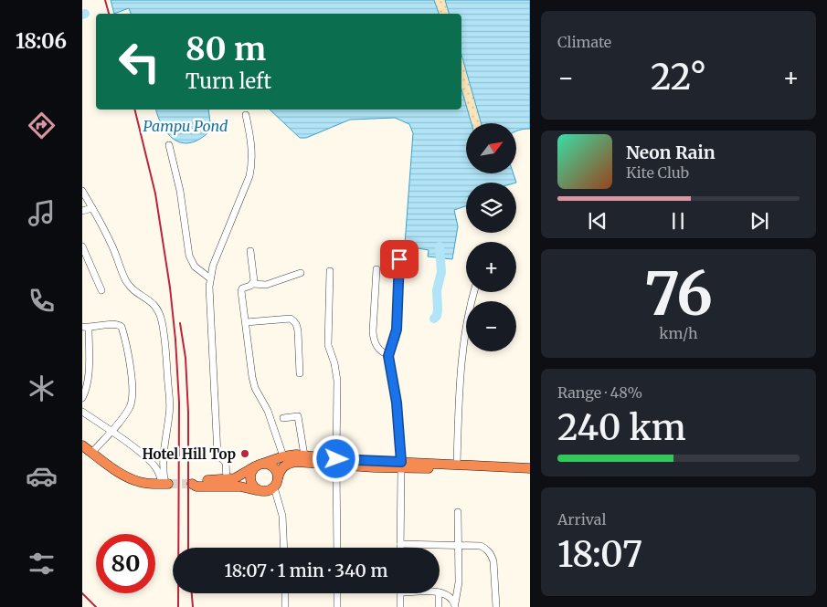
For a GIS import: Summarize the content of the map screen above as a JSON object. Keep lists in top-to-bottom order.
{
  "water": ["Pampu Pond"],
  "places": ["Hotel Hill Top"],
  "north": "top right",
  "page": {
    "tabs": "18:06",
    "tile": [
      "Climate",
      ["76", "km/h"],
      ["Range · 48%", "240 km"],
      ["Arrival", "18:07"]
    ],
    "turn": ["80 m", "Turn left"],
    "heat": ["−", "22°", "+"],
    "map_buttons": ["+", "−"],
    "song": ["Neon Rain", "Kite Club"],
    "limit": "80",
    "trip": "18:07 · 1 min · 340 m"
  }
}
